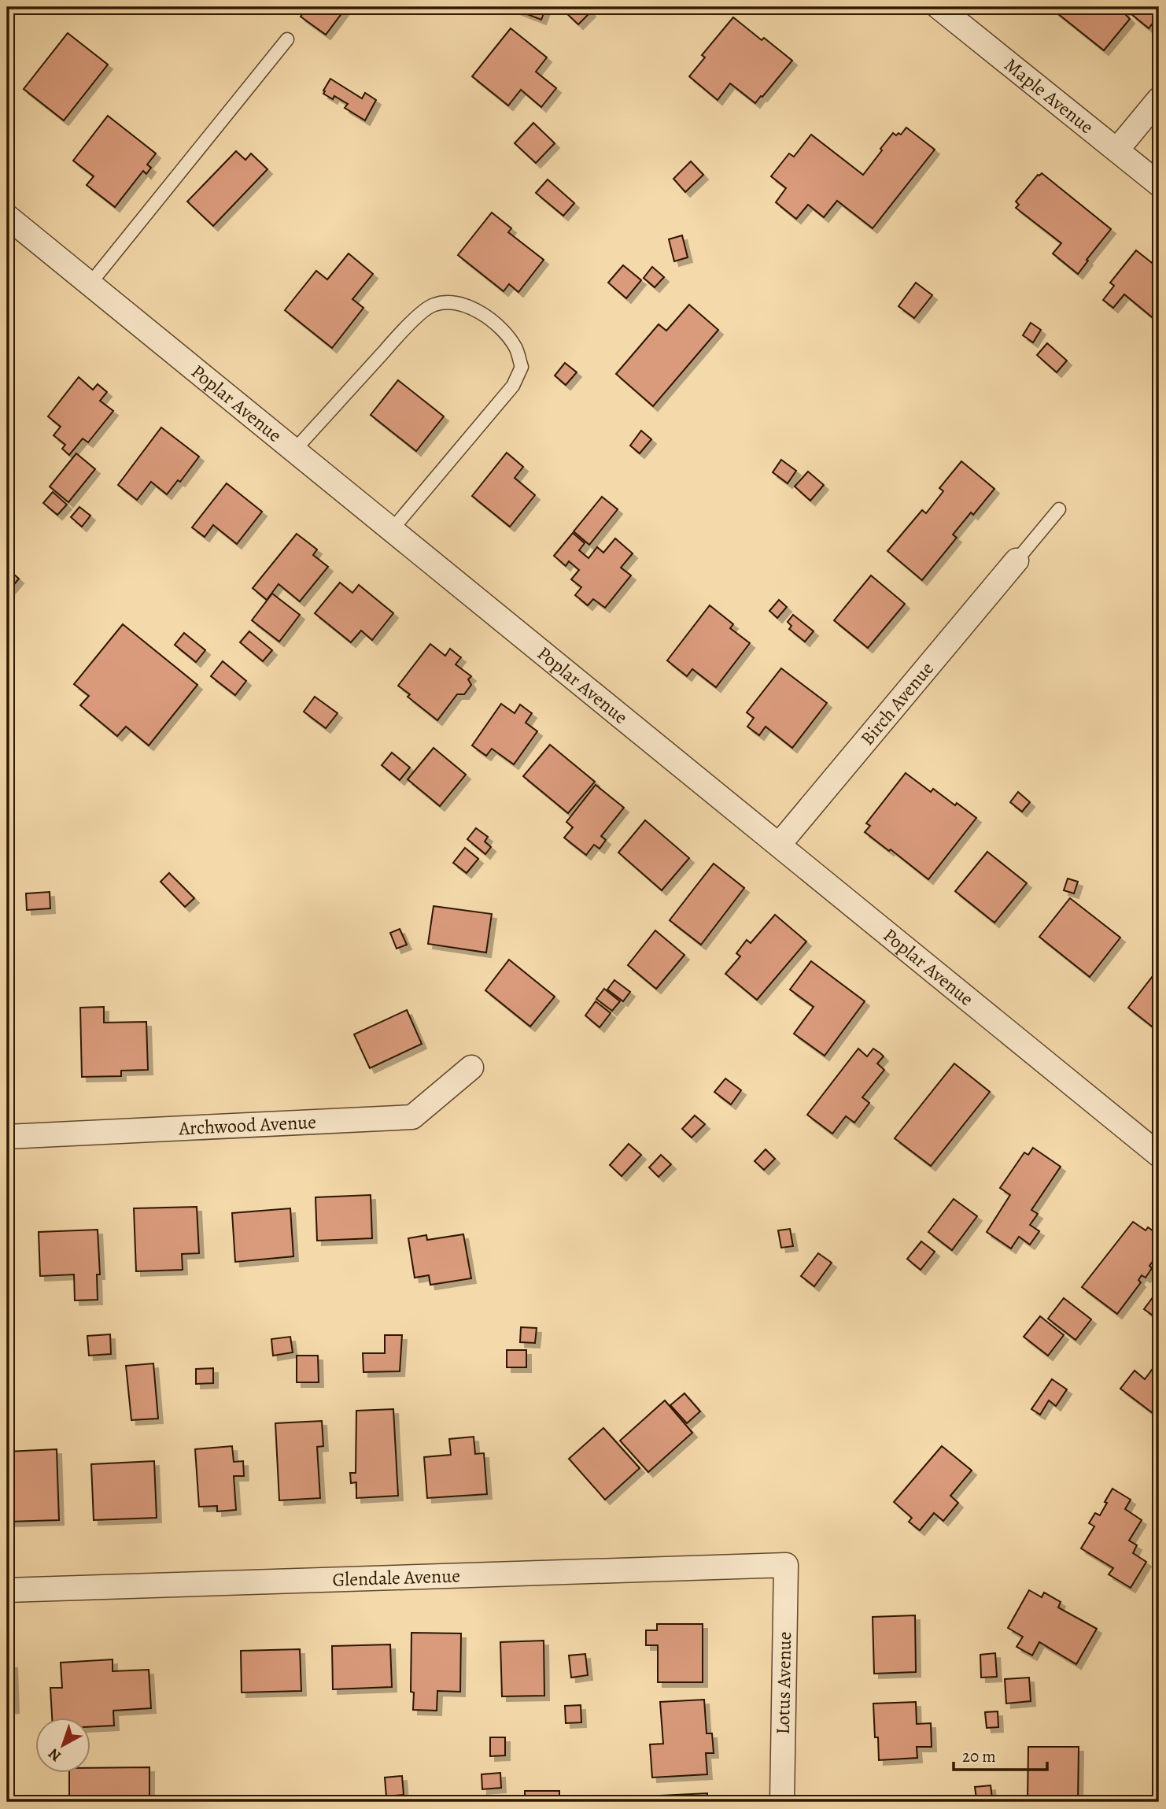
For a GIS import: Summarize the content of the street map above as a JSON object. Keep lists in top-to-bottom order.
{
  "streets": {
    "street": [
      "Maple Avenue",
      "Poplar Avenue",
      "Birch Avenue",
      "Archwood Avenue",
      "Glendale Avenue",
      "Lotus Avenue"
    ]
  },
  "crossings": [
    ["Poplar Avenue", "Birch Avenue"],
    ["Glendale Avenue", "Lotus Avenue"]
  ],
  "scale_bar": "20 m",
  "north": "bottom left"
}
